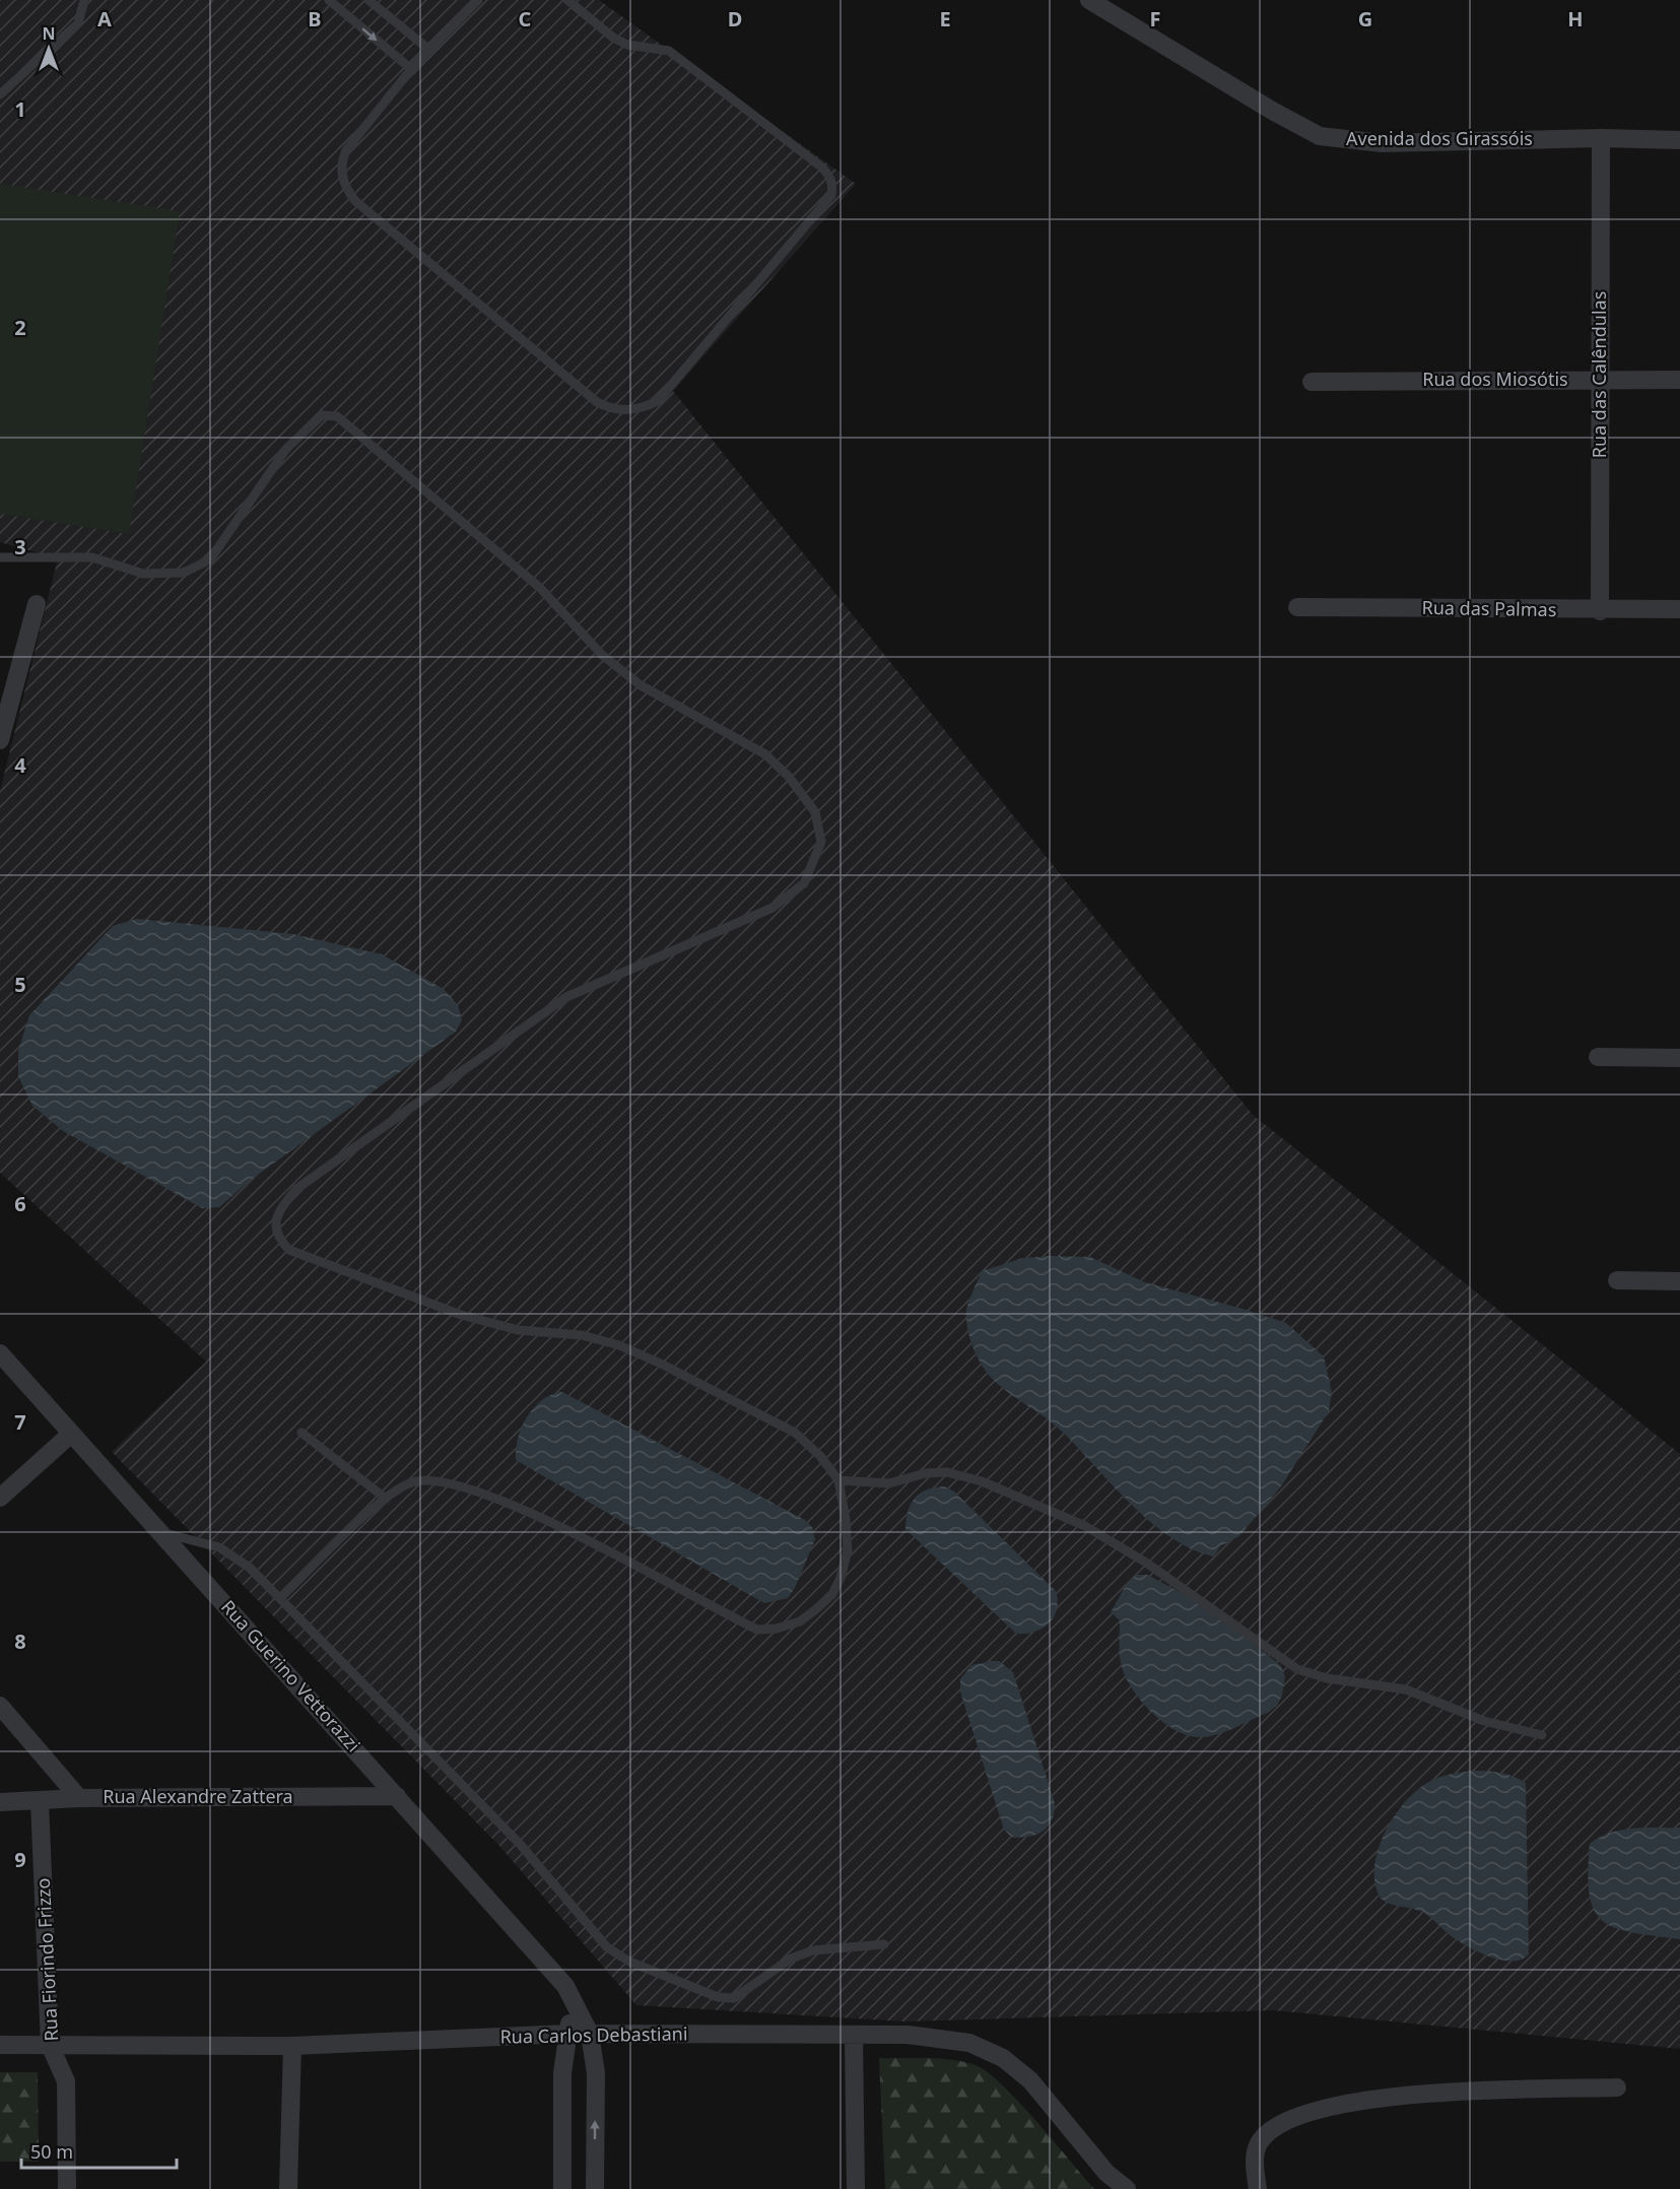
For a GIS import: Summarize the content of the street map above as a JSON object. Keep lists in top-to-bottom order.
{
  "streets": {
    "street": [
      "Avenida dos Girassóis",
      "Rua das Calêndulas",
      "Rua dos Miosótis",
      "Rua das Palmas",
      "Rua Guerino Vettorazzi",
      "Rua Alexandre Zattera",
      "Rua Fiorindo Frizzo",
      "Rua Carlos Debastiani"
    ]
  },
  "crossings": [
    ["Avenida dos Girassóis", "Rua das Calêndulas"],
    ["Rua das Calêndulas", "Rua dos Miosótis"],
    ["Rua das Calêndulas", "Rua das Palmas"],
    ["Rua Guerino Vettorazzi", "Rua Alexandre Zattera"],
    ["Rua Guerino Vettorazzi", "Rua Carlos Debastiani"],
    ["Rua Alexandre Zattera", "Rua Fiorindo Frizzo"],
    ["Rua Fiorindo Frizzo", "Rua Carlos Debastiani"]
  ],
  "scale_bar": "50 m",
  "north": "top",
  "grid": {
    "columns": [
      "A",
      "B",
      "C",
      "D",
      "E",
      "F",
      "G",
      "H"
    ],
    "rows": [
      "1",
      "2",
      "3",
      "4",
      "5",
      "6",
      "7",
      "8",
      "9"
    ]
  }
}
